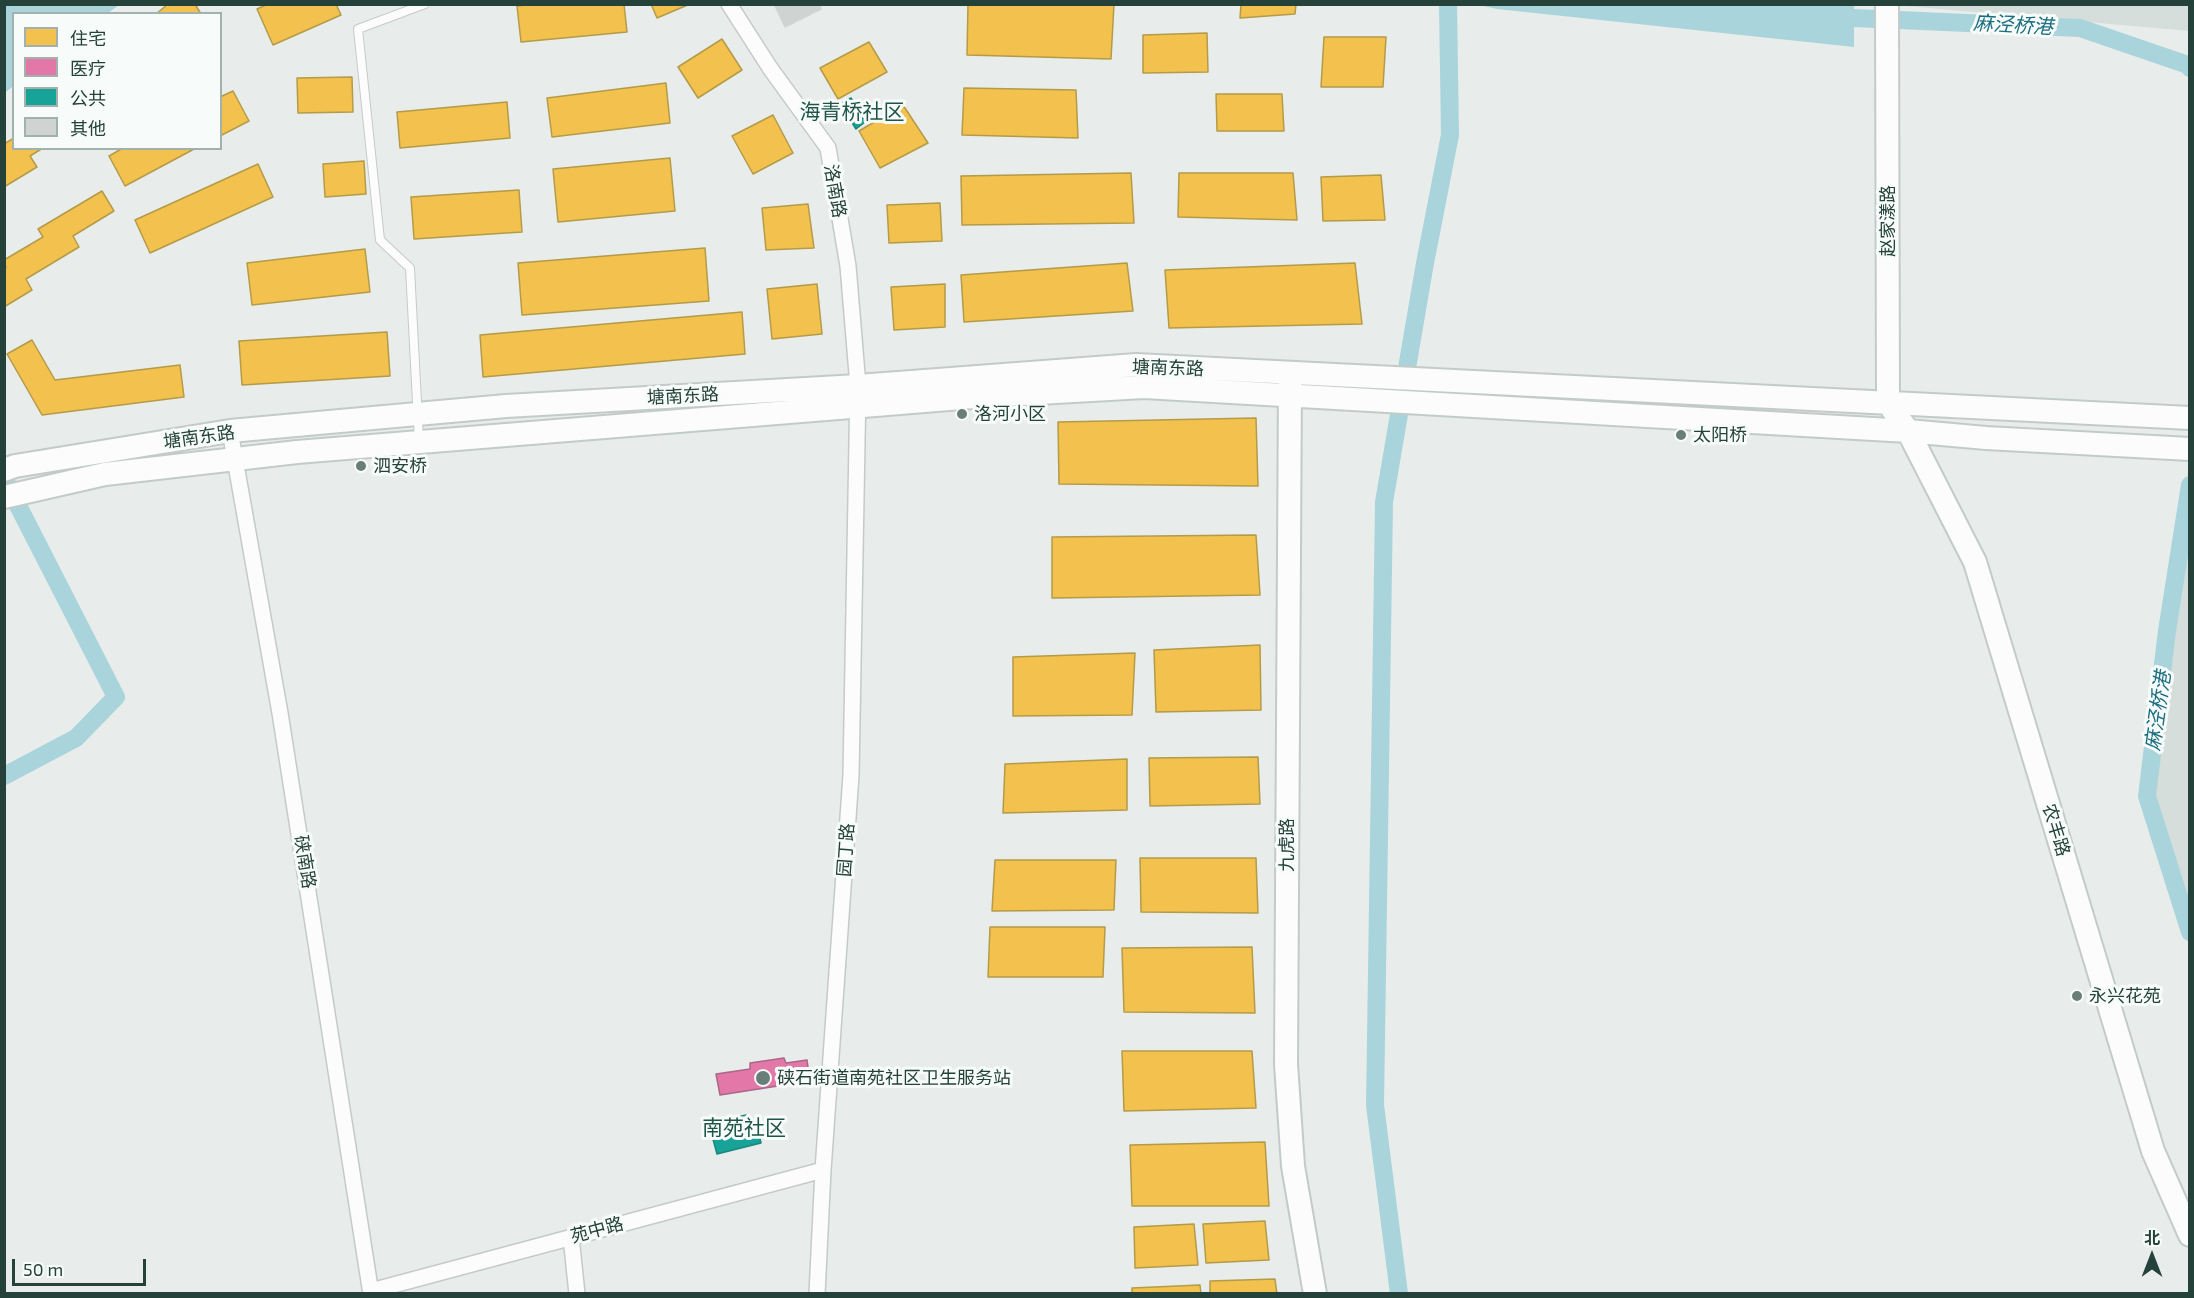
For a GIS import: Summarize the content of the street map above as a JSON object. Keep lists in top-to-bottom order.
{
  "streets": {
    "main road": [
      "赵家漾路",
      "塘南东路",
      "农丰路",
      "九虎路"
    ],
    "street": [
      "洛南路",
      "园丁路",
      "硖南路",
      "苑中路"
    ]
  },
  "crossings": [
    ["洛南路", "塘南东路"],
    ["洛南路", "园丁路"],
    ["赵家漾路", "塘南东路"],
    ["塘南东路", "农丰路"],
    ["塘南东路", "九虎路"],
    ["塘南东路", "园丁路"],
    ["塘南东路", "硖南路"],
    ["园丁路", "苑中路"],
    ["硖南路", "苑中路"]
  ],
  "districts": ["海青桥社区", "南苑社区"],
  "water": ["麻泾桥港"],
  "places": [
    "洛河小区",
    "太阳桥",
    "泗安桥",
    "永兴花苑",
    "硖石街道南苑社区卫生服务站"
  ],
  "legend": [
    "住宅",
    "医疗",
    "公共",
    "其他"
  ],
  "scale_bar": "50 m",
  "north": "top"
}
